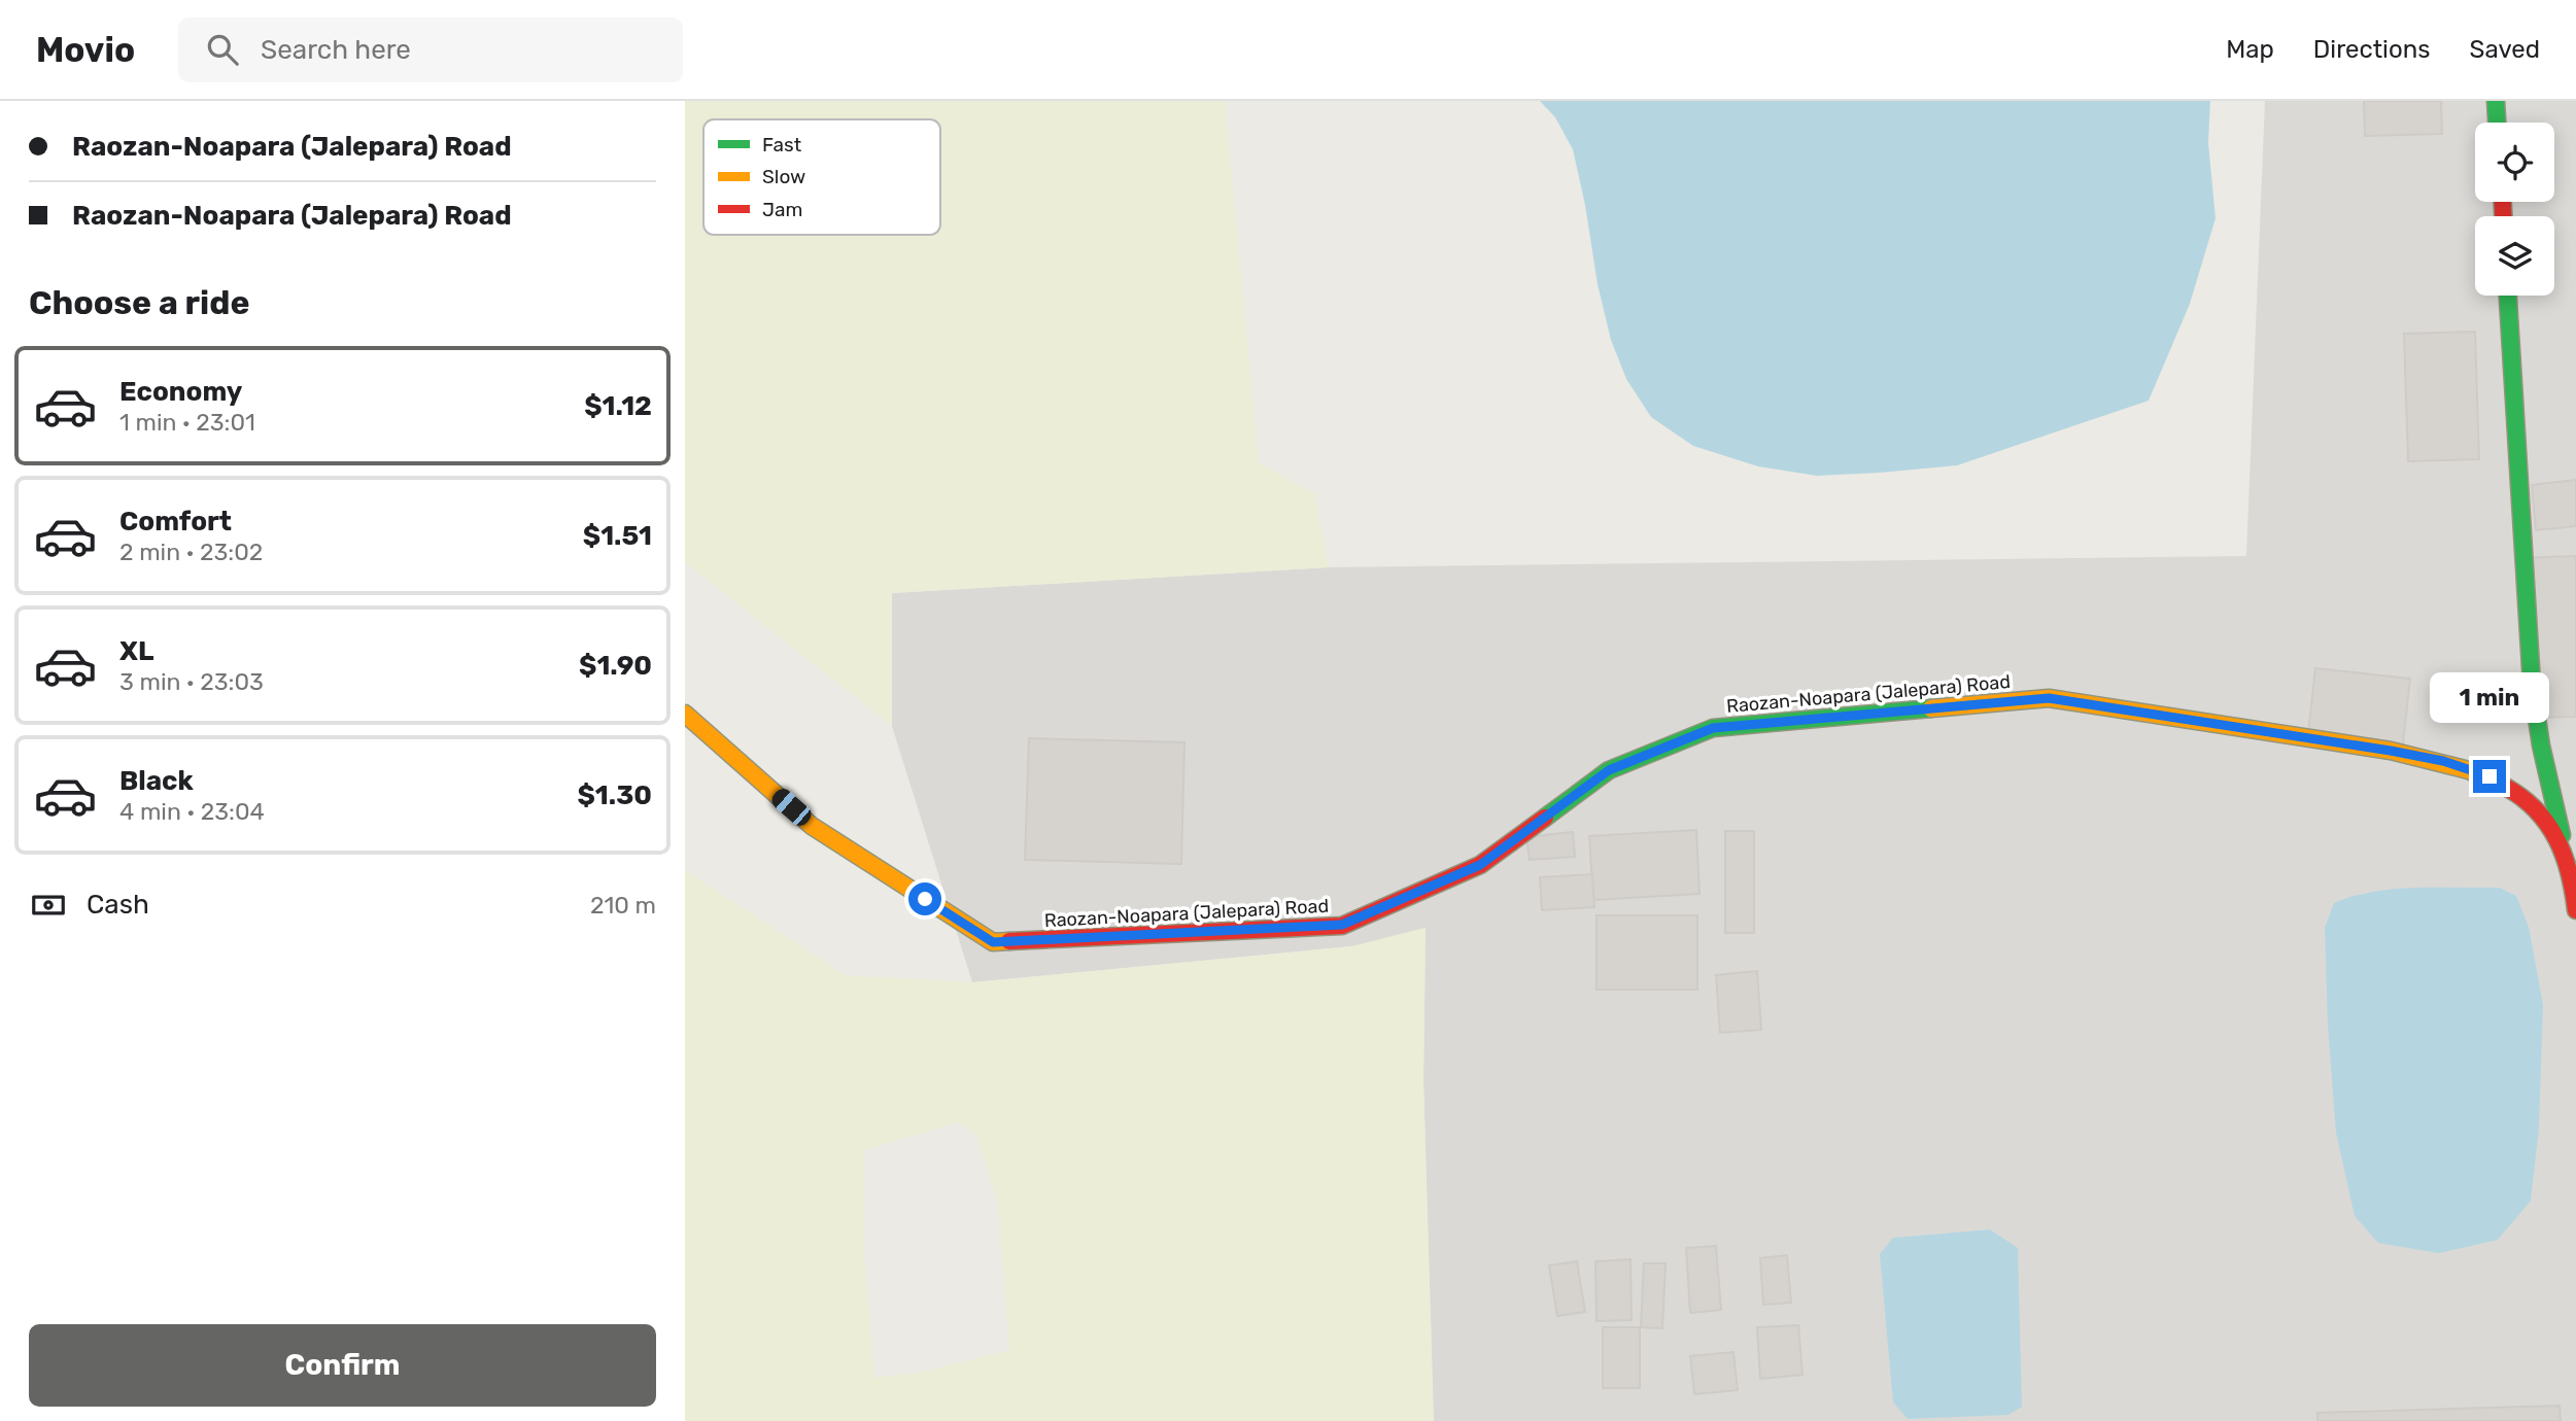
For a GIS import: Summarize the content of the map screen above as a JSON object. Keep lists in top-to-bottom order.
{
  "streets": {
    "main road": ["Raozan-Noapara (Jalepara) Road"]
  },
  "legend": ["Fast", "Slow", "Jam"],
  "page": {
    "header": "Movio",
    "search": "Search here",
    "nav": ["Map", "Directions", "Saved"],
    "banner": ["Raozan-Noapara (Jalepara) Road", "Raozan-Noapara (Jalepara) Road"],
    "heading": "Choose a ride",
    "list": [
      {
        "name": "Economy",
        "note": "1 min · 23:01",
        "value": "$1.12"
      },
      {
        "name": "Comfort",
        "note": "2 min · 23:02",
        "value": "$1.51"
      },
      {
        "name": "XL",
        "note": "3 min · 23:03",
        "value": "$1.90"
      },
      {
        "name": "Black",
        "note": "4 min · 23:04",
        "value": "$1.30"
      }
    ],
    "bubble": "1 min",
    "pay": ["Cash", "210 m"],
    "buttons": "Confirm"
  }
}
